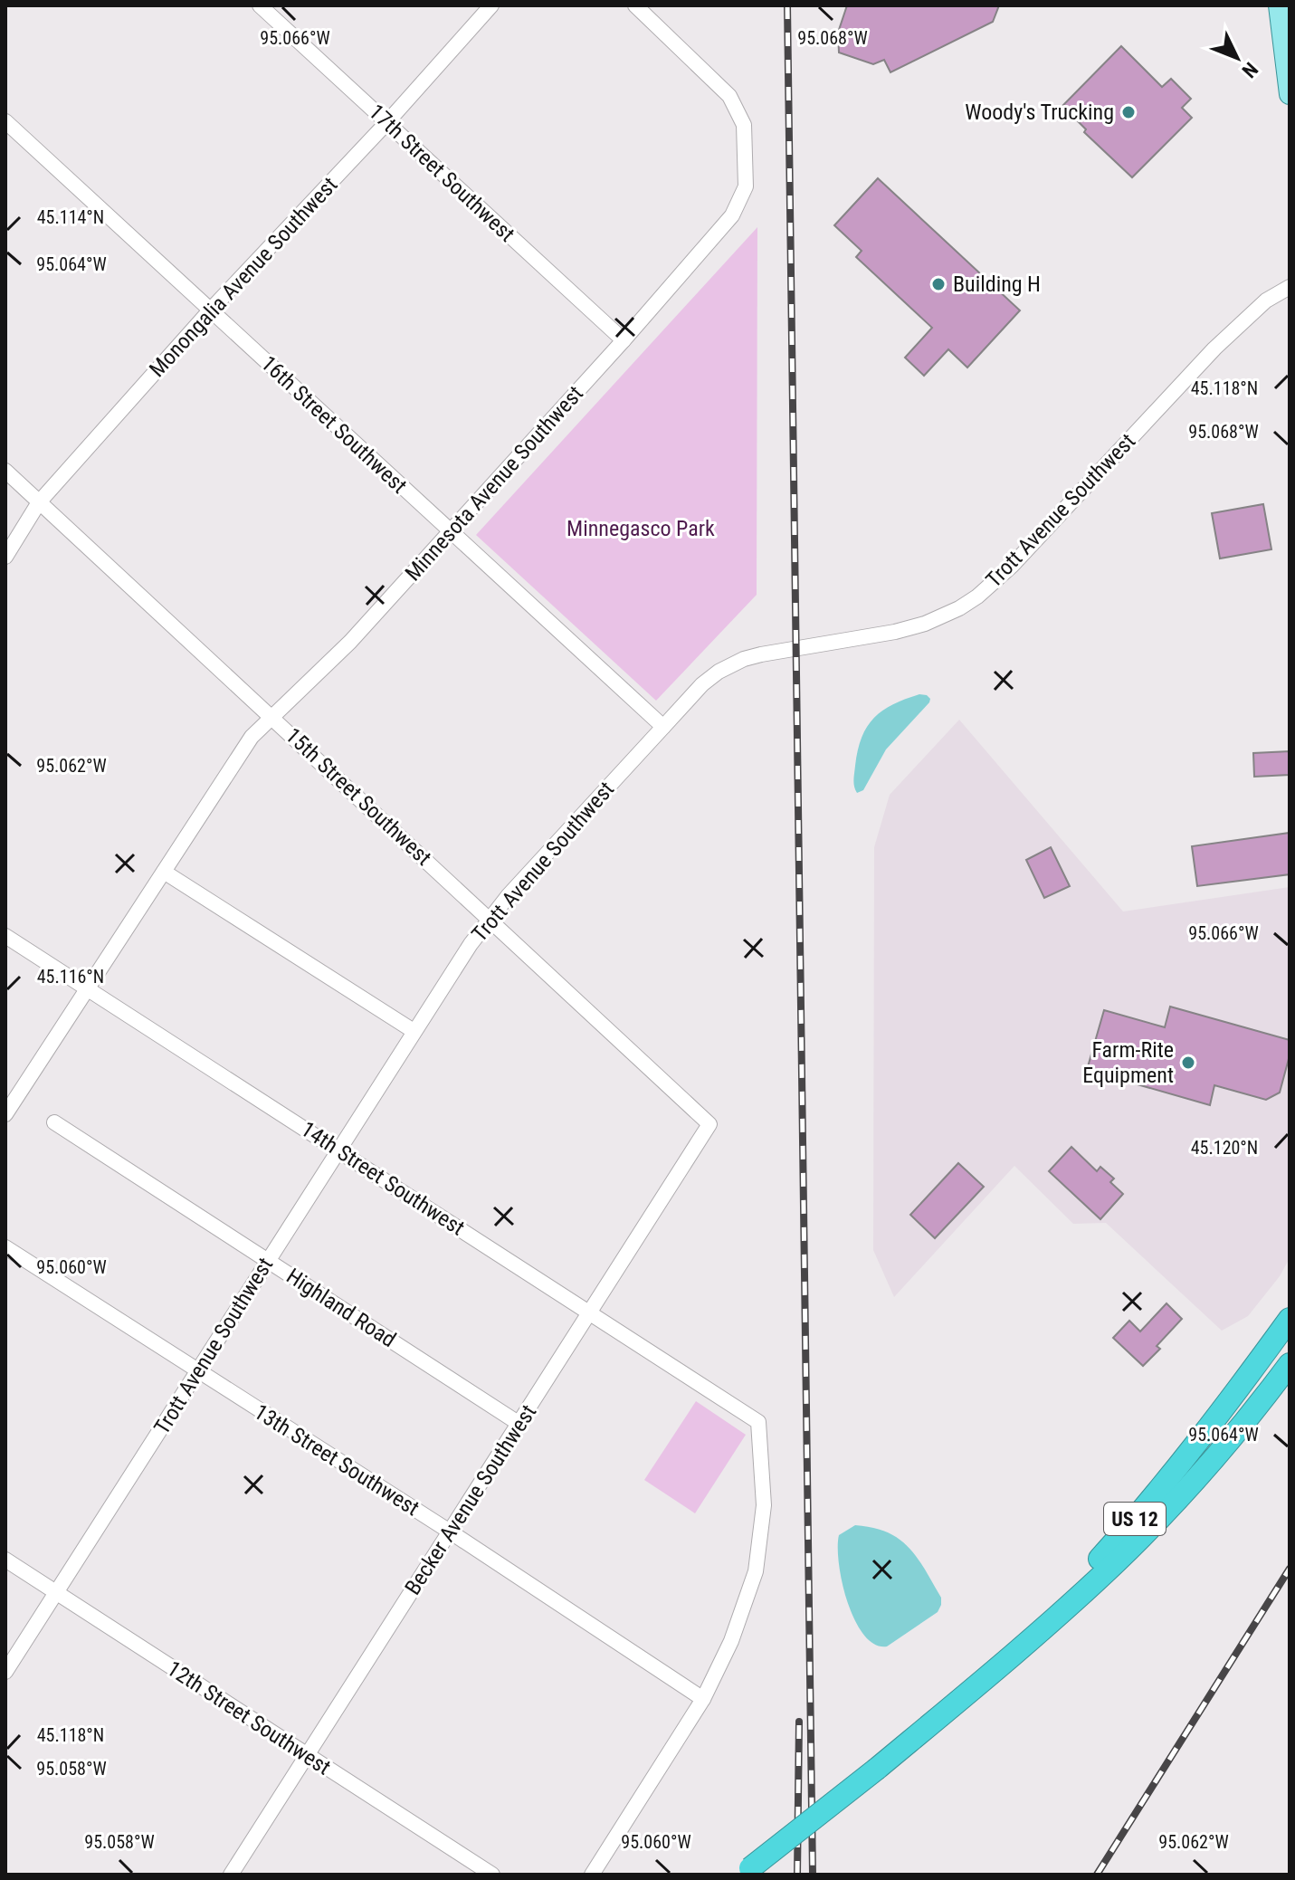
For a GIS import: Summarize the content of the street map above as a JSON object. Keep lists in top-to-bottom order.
{
  "streets": {
    "highway": ["US 12"],
    "street": [
      "17th Street Southwest",
      "Monongalia Avenue Southwest",
      "16th Street Southwest",
      "Minnesota Avenue Southwest",
      "Trott Avenue Southwest",
      "15th Street Southwest",
      "14th Street Southwest",
      "Highland Road",
      "13th Street Southwest",
      "Becker Avenue Southwest",
      "12th Street Southwest"
    ]
  },
  "crossings": [
    ["17th Street Southwest", "Monongalia Avenue Southwest"],
    ["17th Street Southwest", "Minnesota Avenue Southwest"],
    ["Monongalia Avenue Southwest", "16th Street Southwest"],
    ["Monongalia Avenue Southwest", "15th Street Southwest"],
    ["16th Street Southwest", "Minnesota Avenue Southwest"],
    ["16th Street Southwest", "Trott Avenue Southwest"],
    ["Minnesota Avenue Southwest", "15th Street Southwest"],
    ["Minnesota Avenue Southwest", "14th Street Southwest"],
    ["Trott Avenue Southwest", "15th Street Southwest"],
    ["Trott Avenue Southwest", "14th Street Southwest"],
    ["Trott Avenue Southwest", "Highland Road"],
    ["Trott Avenue Southwest", "13th Street Southwest"],
    ["Trott Avenue Southwest", "12th Street Southwest"],
    ["15th Street Southwest", "Becker Avenue Southwest"],
    ["14th Street Southwest", "13th Street Southwest"],
    ["14th Street Southwest", "Becker Avenue Southwest"],
    ["Highland Road", "Becker Avenue Southwest"],
    ["13th Street Southwest", "Becker Avenue Southwest"],
    ["Becker Avenue Southwest", "12th Street Southwest"]
  ],
  "parks": ["Minnegasco Park"],
  "places": ["Woody's Trucking", "Building H", "Farm-Rite Equipment"],
  "north": "bottom right",
  "coordinates": [
    "95.066°W",
    "95.068°W",
    "45.114°N",
    "95.064°W",
    "45.118°N",
    "95.062°W",
    "45.116°N",
    "45.120°N",
    "95.060°W",
    "95.058°W"
  ]
}
